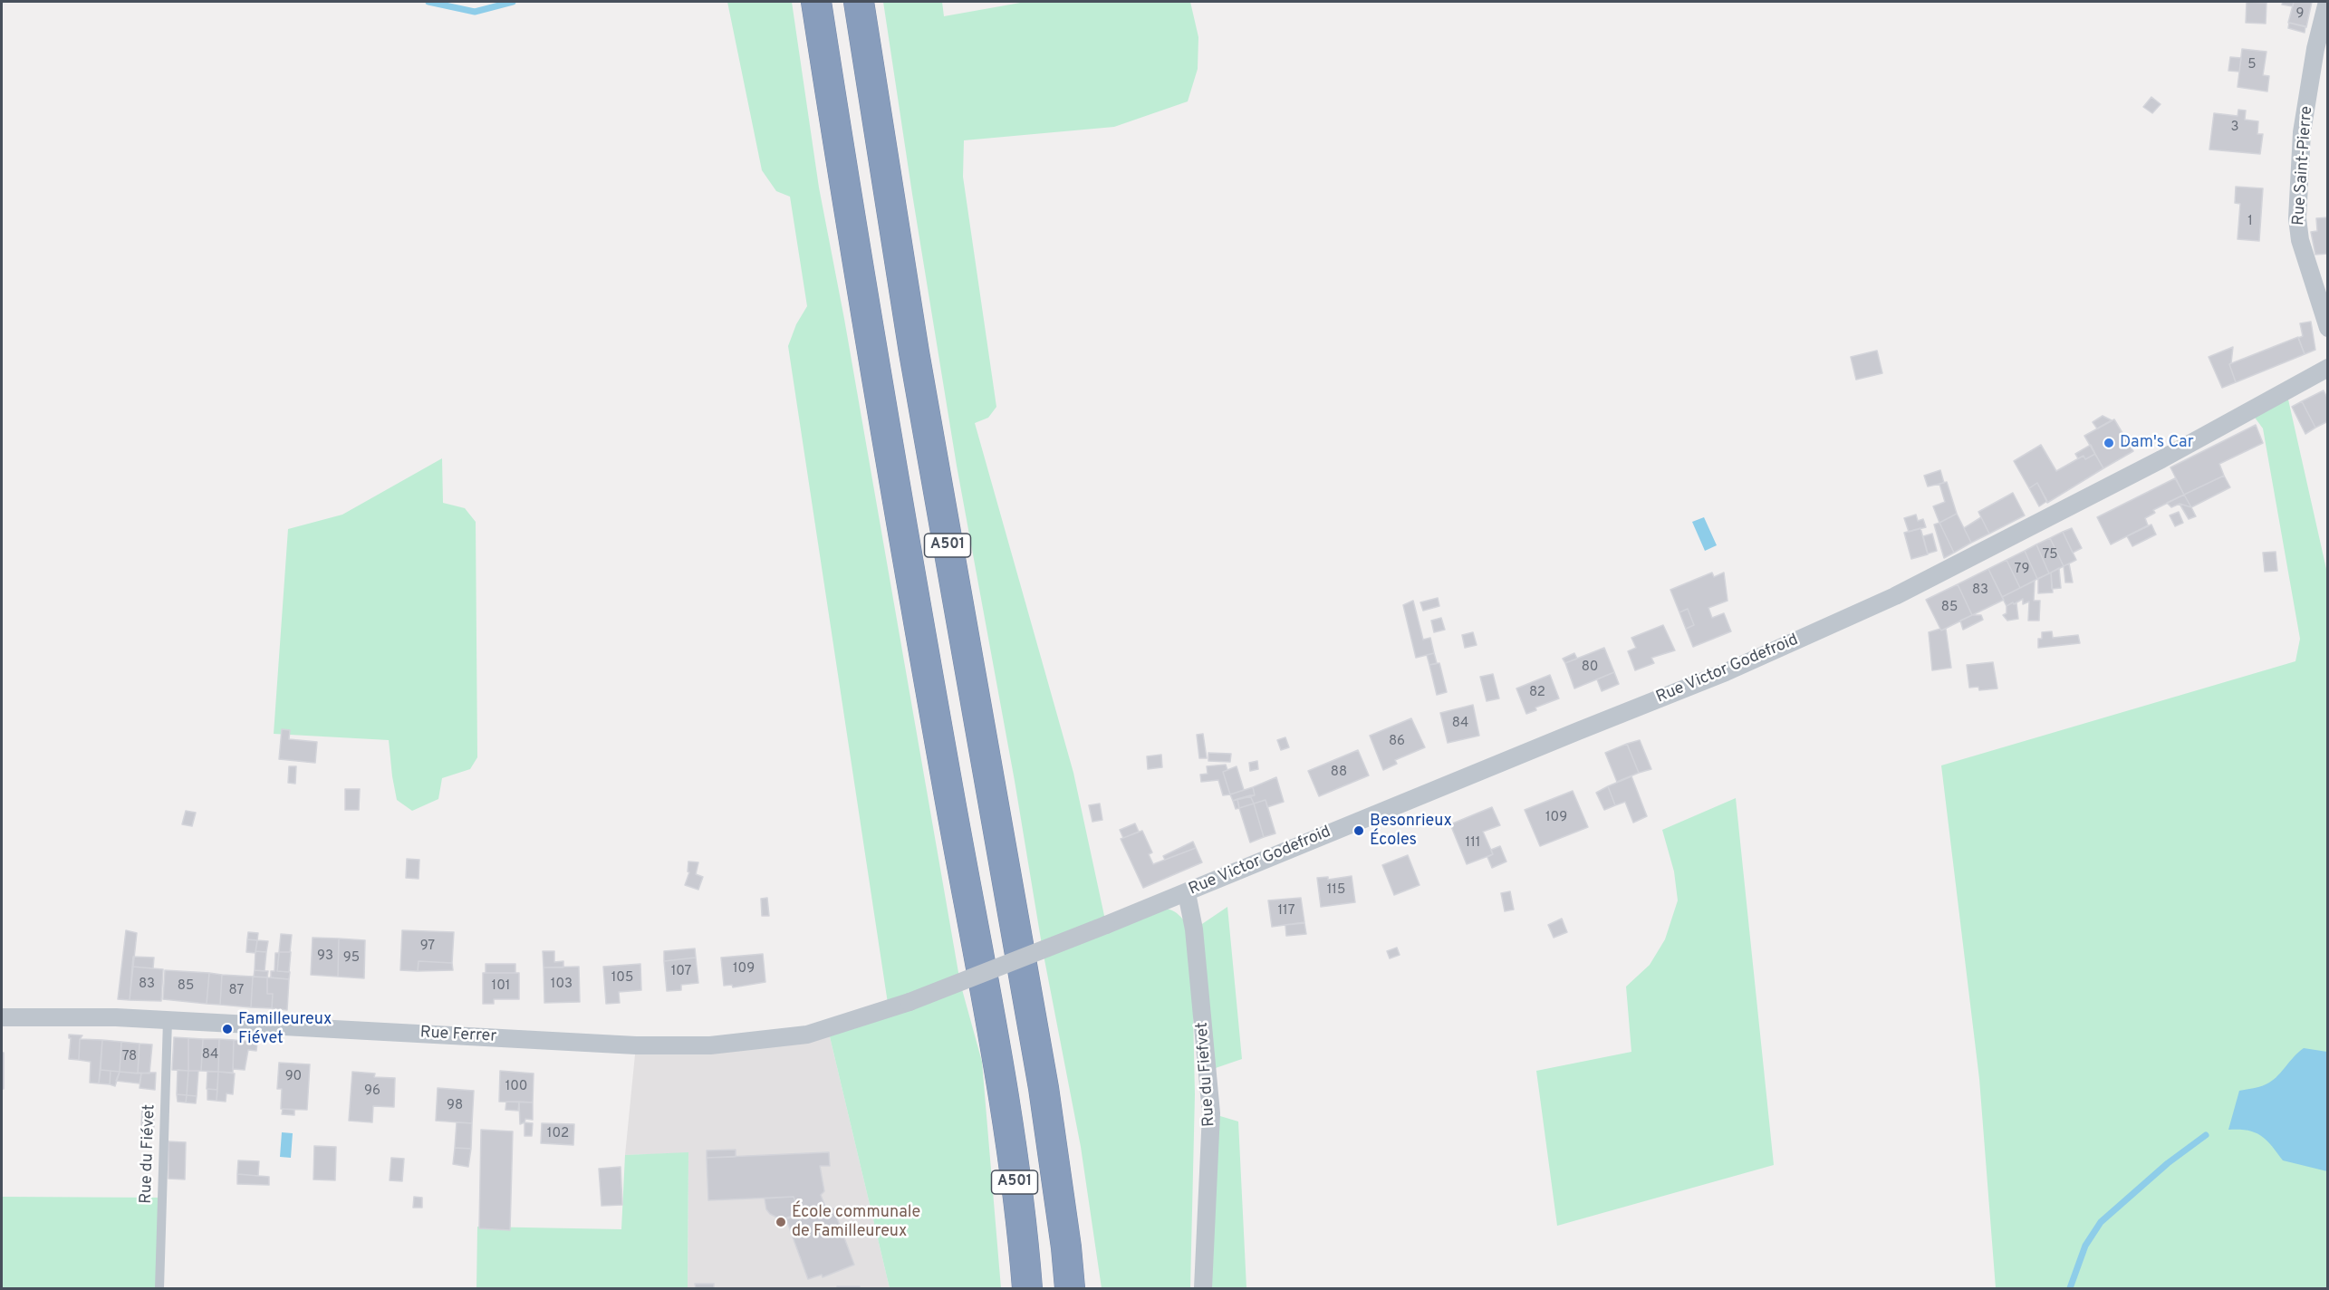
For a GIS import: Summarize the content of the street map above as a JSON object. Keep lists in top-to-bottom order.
{
  "streets": {
    "highway": ["A501"],
    "street": [
      "Rue Saint-Pierre",
      "Rue Victor Godefroid",
      "Rue Ferrer",
      "Rue du Fiefvet"
    ],
    "lane": ["Rue du Fiévet"]
  },
  "crossings": [
    ["Rue Victor Godefroid", "Rue Ferrer"],
    ["Rue Victor Godefroid", "Rue du Fiefvet"],
    ["Rue Ferrer", "Rue du Fiévet"]
  ],
  "places": [
    "Dam's Car",
    "Besonrieux Écoles",
    "Familleureux Fiévet",
    "École communale de Familleureux"
  ],
  "house_numbers": [
    "9",
    "5",
    "3",
    "1",
    "75",
    "79",
    "83",
    "85",
    "80",
    "82",
    "84",
    "86",
    "88",
    "109",
    "111",
    "115",
    "117",
    "97",
    "93",
    "95",
    "109",
    "107",
    "105",
    "83",
    "103",
    "85",
    "101",
    "87",
    "84",
    "78",
    "90",
    "100",
    "96",
    "98",
    "102"
  ]
}
